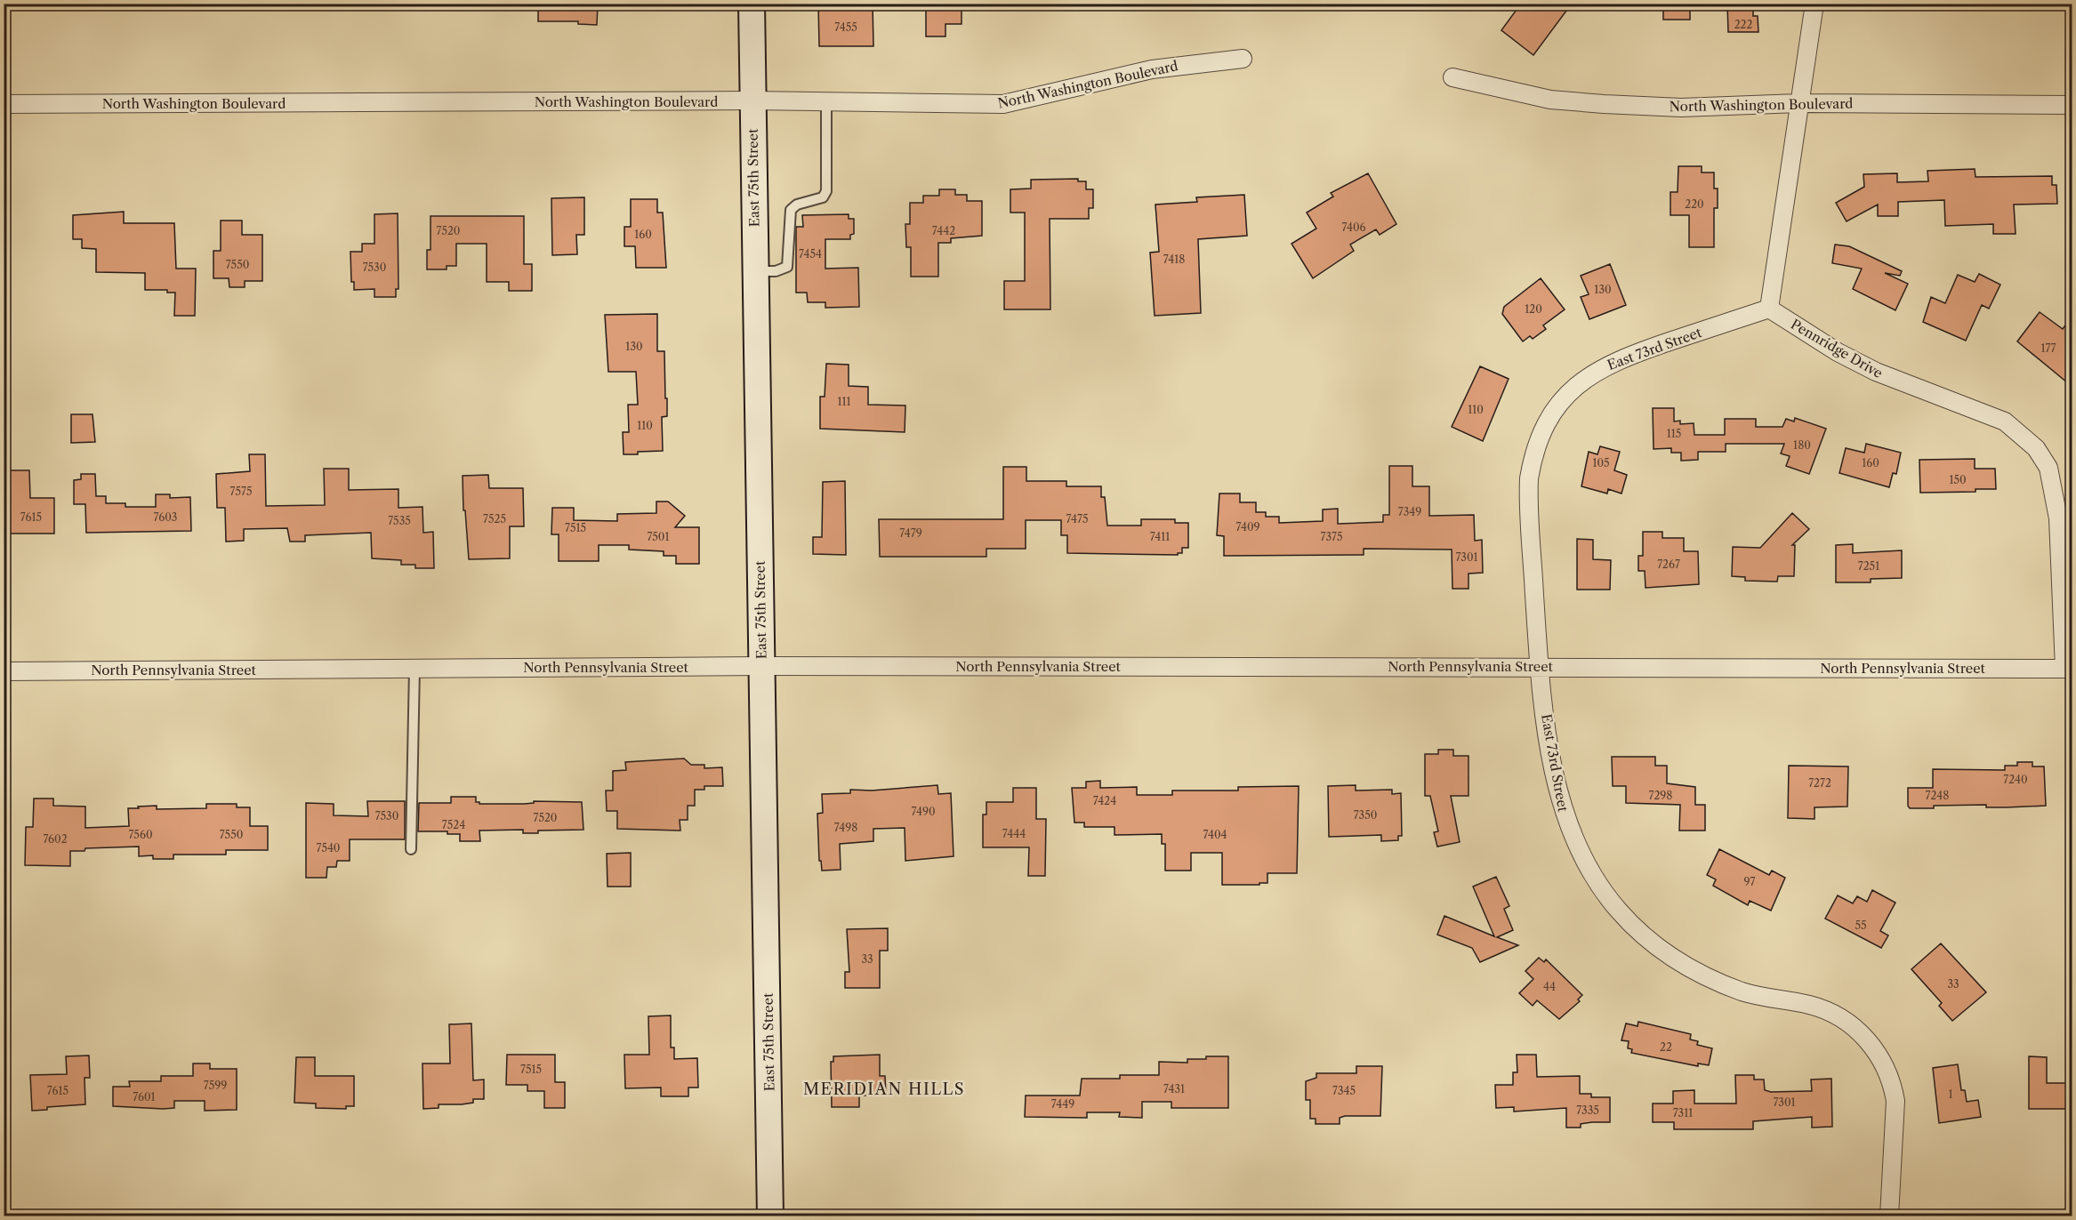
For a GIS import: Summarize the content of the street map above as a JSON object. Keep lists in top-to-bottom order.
{
  "streets": {
    "street": [
      "North Washington Boulevard",
      "East 75th Street",
      "East 73rd Street",
      "Pennridge Drive",
      "North Pennsylvania Street"
    ]
  },
  "crossings": [
    ["North Washington Boulevard", "East 75th Street"],
    ["East 75th Street", "North Pennsylvania Street"],
    ["East 73rd Street", "Pennridge Drive"],
    ["East 73rd Street", "North Pennsylvania Street"],
    ["Pennridge Drive", "North Pennsylvania Street"]
  ],
  "districts": ["MERIDIAN HILLS"],
  "house_numbers": [
    "222",
    "7455",
    "220",
    "7406",
    "7520",
    "7442",
    "160",
    "7454",
    "7418",
    "7550",
    "7530",
    "130",
    "120",
    "130",
    "177",
    "111",
    "110",
    "110",
    "115",
    "180",
    "105",
    "160",
    "150",
    "7575",
    "7349",
    "7615",
    "7603",
    "7525",
    "7475",
    "7535",
    "7409",
    "7515",
    "7479",
    "7501",
    "7411",
    "7375",
    "7301",
    "7267",
    "7251",
    "7240",
    "7272",
    "7298",
    "7248",
    "7424",
    "7490",
    "7350",
    "7530",
    "7520",
    "7524",
    "7498",
    "7444",
    "7560",
    "7550",
    "7404",
    "7602",
    "7540",
    "97",
    "55",
    "33",
    "33",
    "44",
    "22",
    "7515",
    "7599",
    "7431",
    "7615",
    "7345",
    "1",
    "7601",
    "7301",
    "7449",
    "7335",
    "7311"
  ]
}
